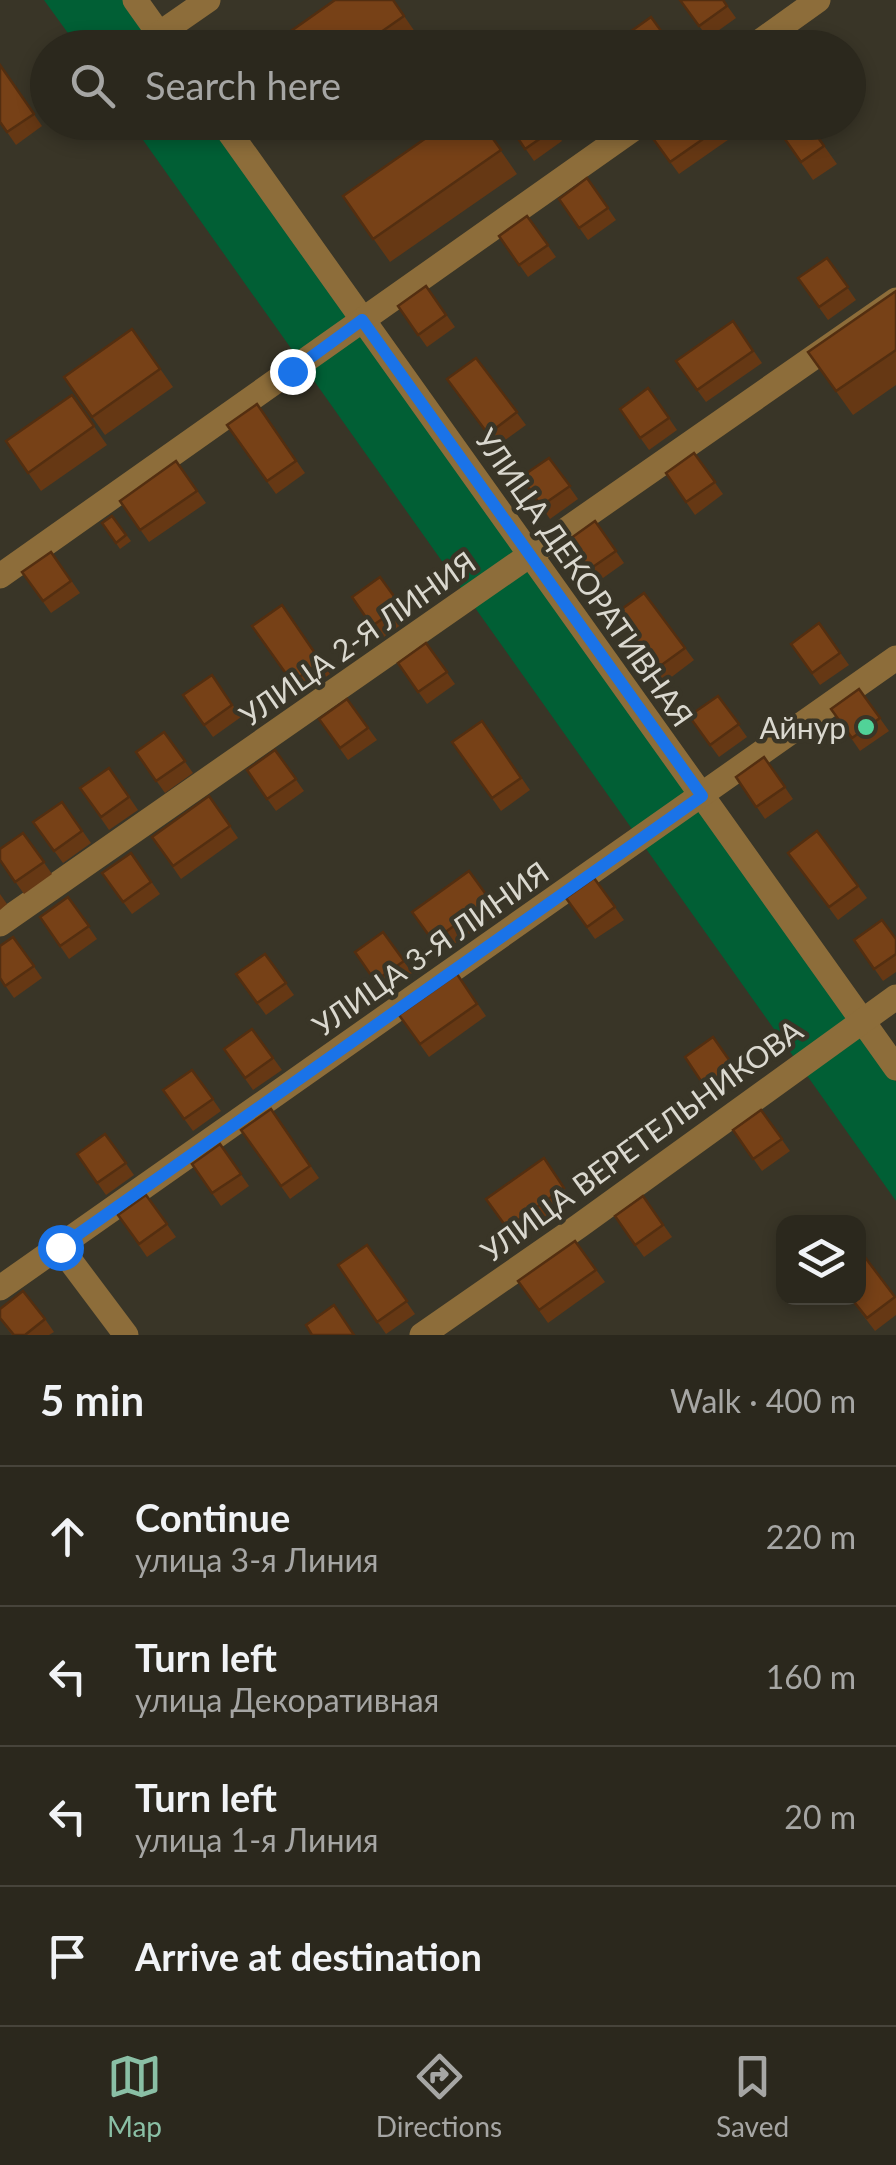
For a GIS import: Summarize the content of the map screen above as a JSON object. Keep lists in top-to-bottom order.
{
  "streets": {
    "street": [
      "УЛИЦА ДЕКОРАТИВНАЯ",
      "УЛИЦА 2-Я ЛИНИЯ",
      "УЛИЦА 3-Я ЛИНИЯ",
      "УЛИЦА ВЕРЕТЕЛЬНИКОВА"
    ]
  },
  "crossings": [
    ["УЛИЦА ДЕКОРАТИВНАЯ", "УЛИЦА 2-Я ЛИНИЯ"],
    ["УЛИЦА ДЕКОРАТИВНАЯ", "УЛИЦА 3-Я ЛИНИЯ"],
    ["УЛИЦА ДЕКОРАТИВНАЯ", "УЛИЦА ВЕРЕТЕЛЬНИКОВА"]
  ],
  "places": ["Айнур"],
  "page": {
    "search": "Search here",
    "heading": ["5 min", "Walk · 400 m"],
    "list": [
      ["Continue", "улица 3-я Линия", "220 m"],
      ["Turn left", "улица Декоративная", "160 m"],
      ["Turn left", "улица 1-я Линия", "20 m"],
      "Arrive at destination"
    ],
    "nav": ["Map", "Directions", "Saved"]
  }
}
